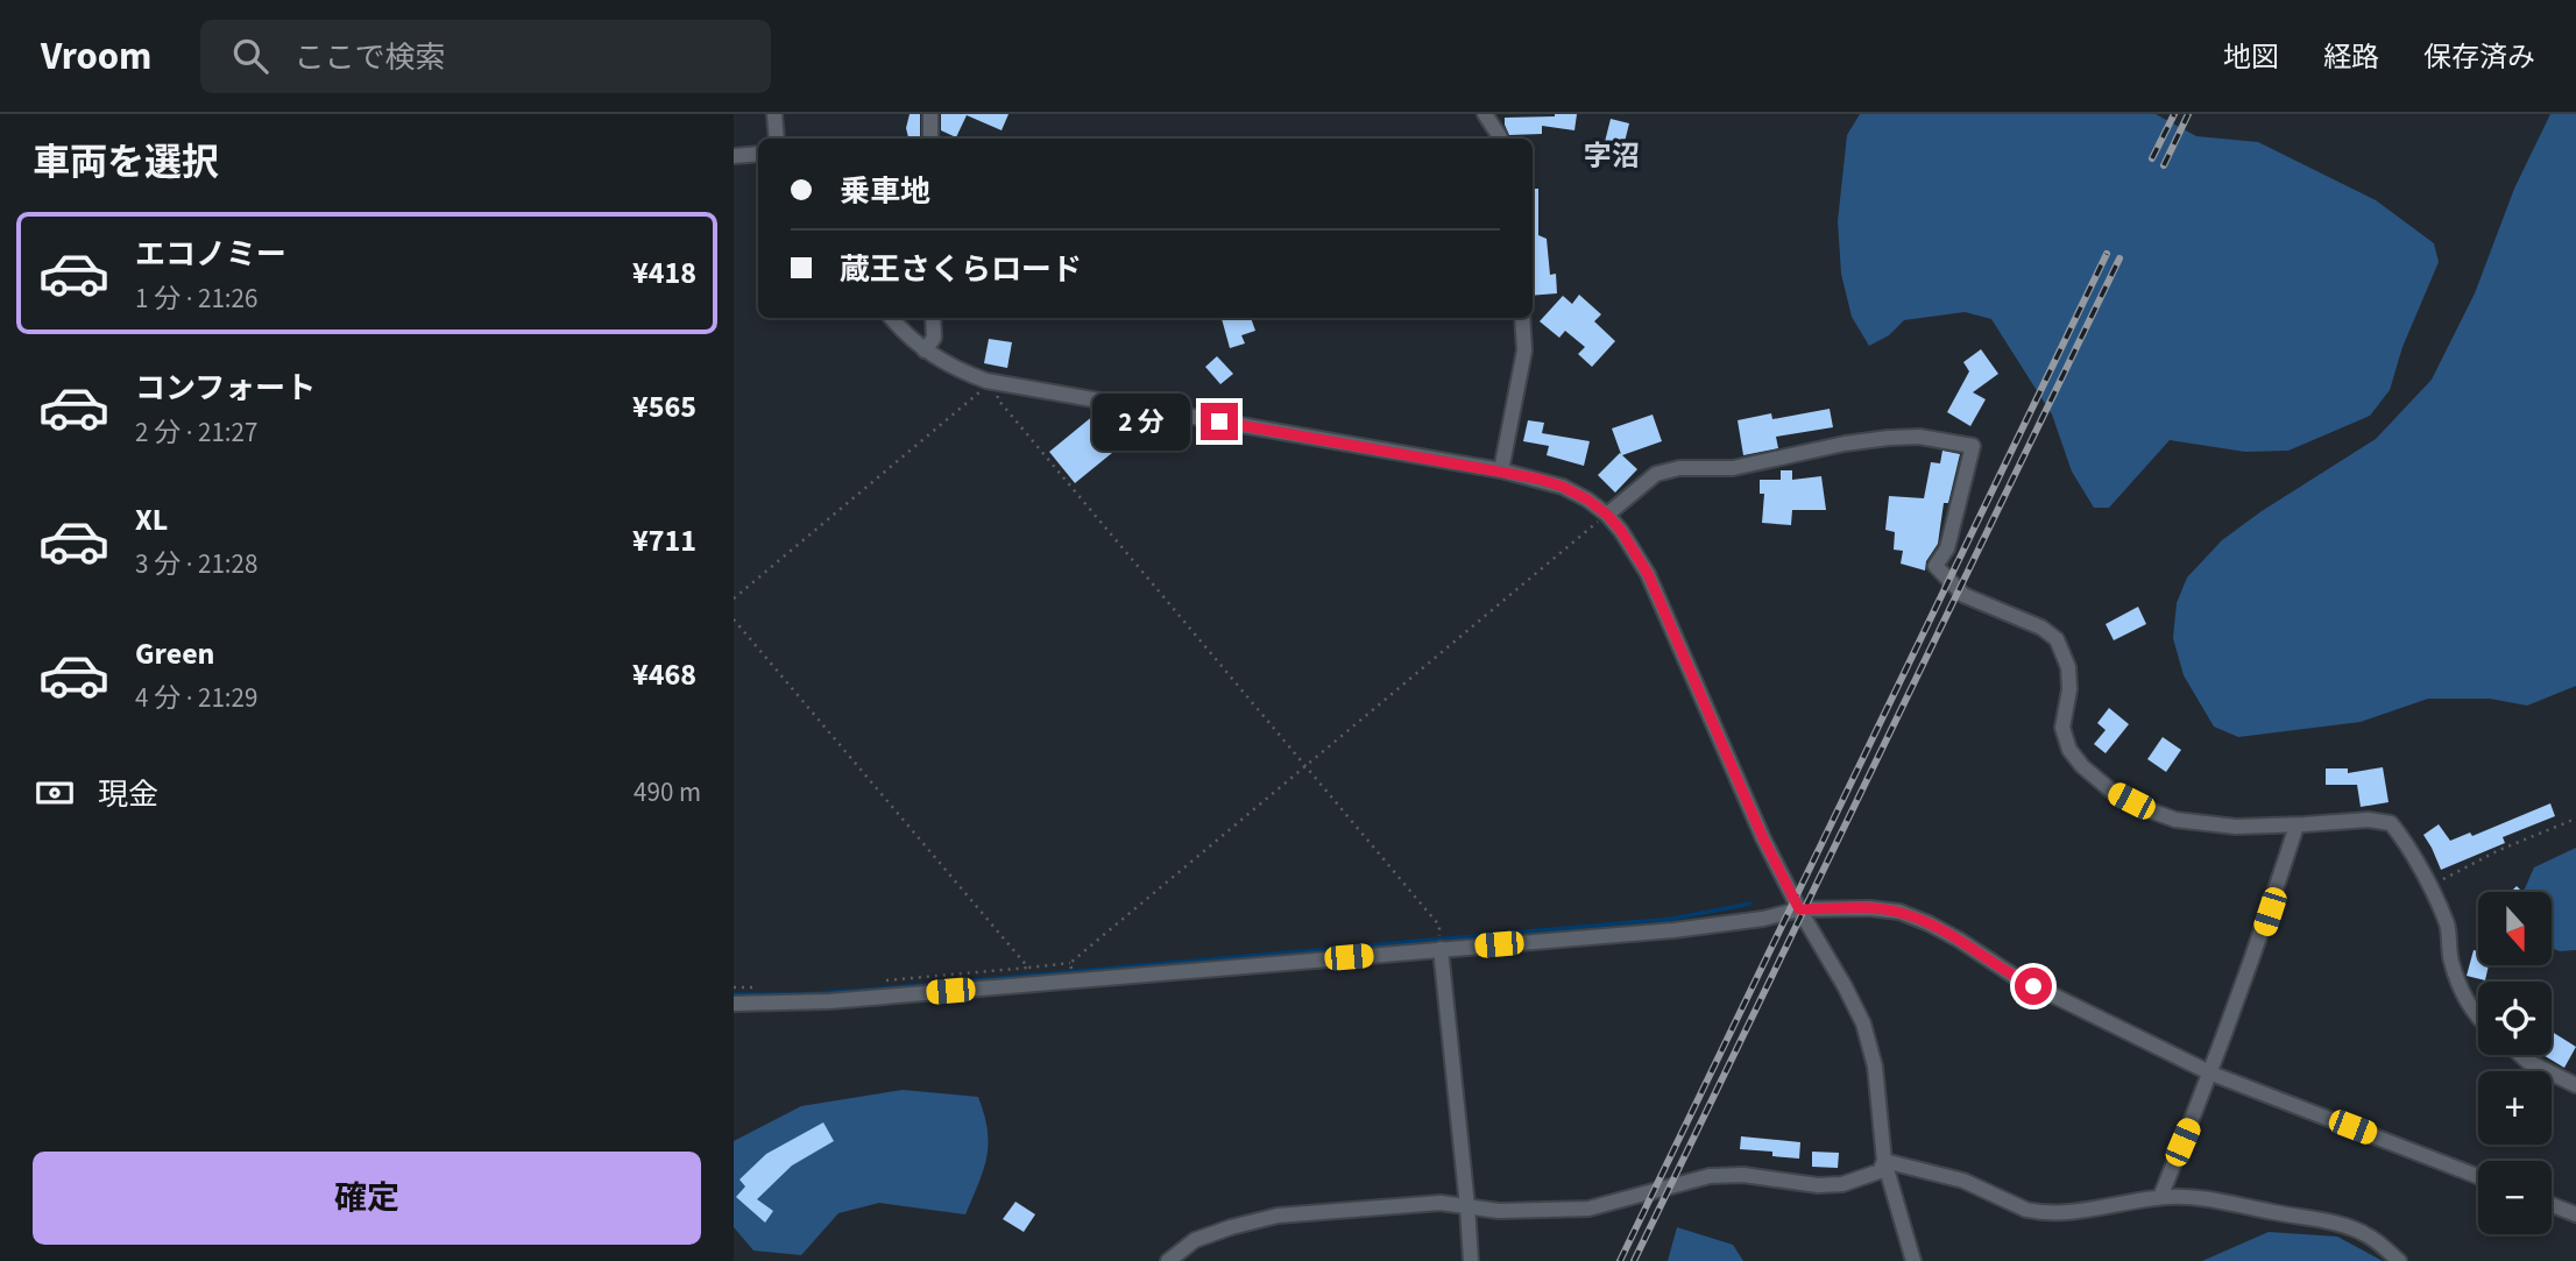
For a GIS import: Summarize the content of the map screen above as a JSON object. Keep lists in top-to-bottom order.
{
  "districts": ["字沼"],
  "north": "bottom",
  "page": {
    "header": "Vroom",
    "search": "ここで検索",
    "nav": ["地図", "経路", "保存済み"],
    "heading": "車両を選択",
    "banner": ["乗車地", "蔵王さくらロード"],
    "list": [
      {
        "name": "エコノミー",
        "note": "1 分 · 21:26",
        "value": "¥418"
      },
      {
        "name": "コンフォート",
        "note": "2 分 · 21:27",
        "value": "¥565"
      },
      {
        "name": "XL",
        "note": "3 分 · 21:28",
        "value": "¥711"
      },
      {
        "name": "Green",
        "note": "4 分 · 21:29",
        "value": "¥468"
      }
    ],
    "bubble": "2 分",
    "pay": ["現金", "490 m"],
    "map_buttons": ["+", "−"],
    "buttons": "確定"
  }
}
